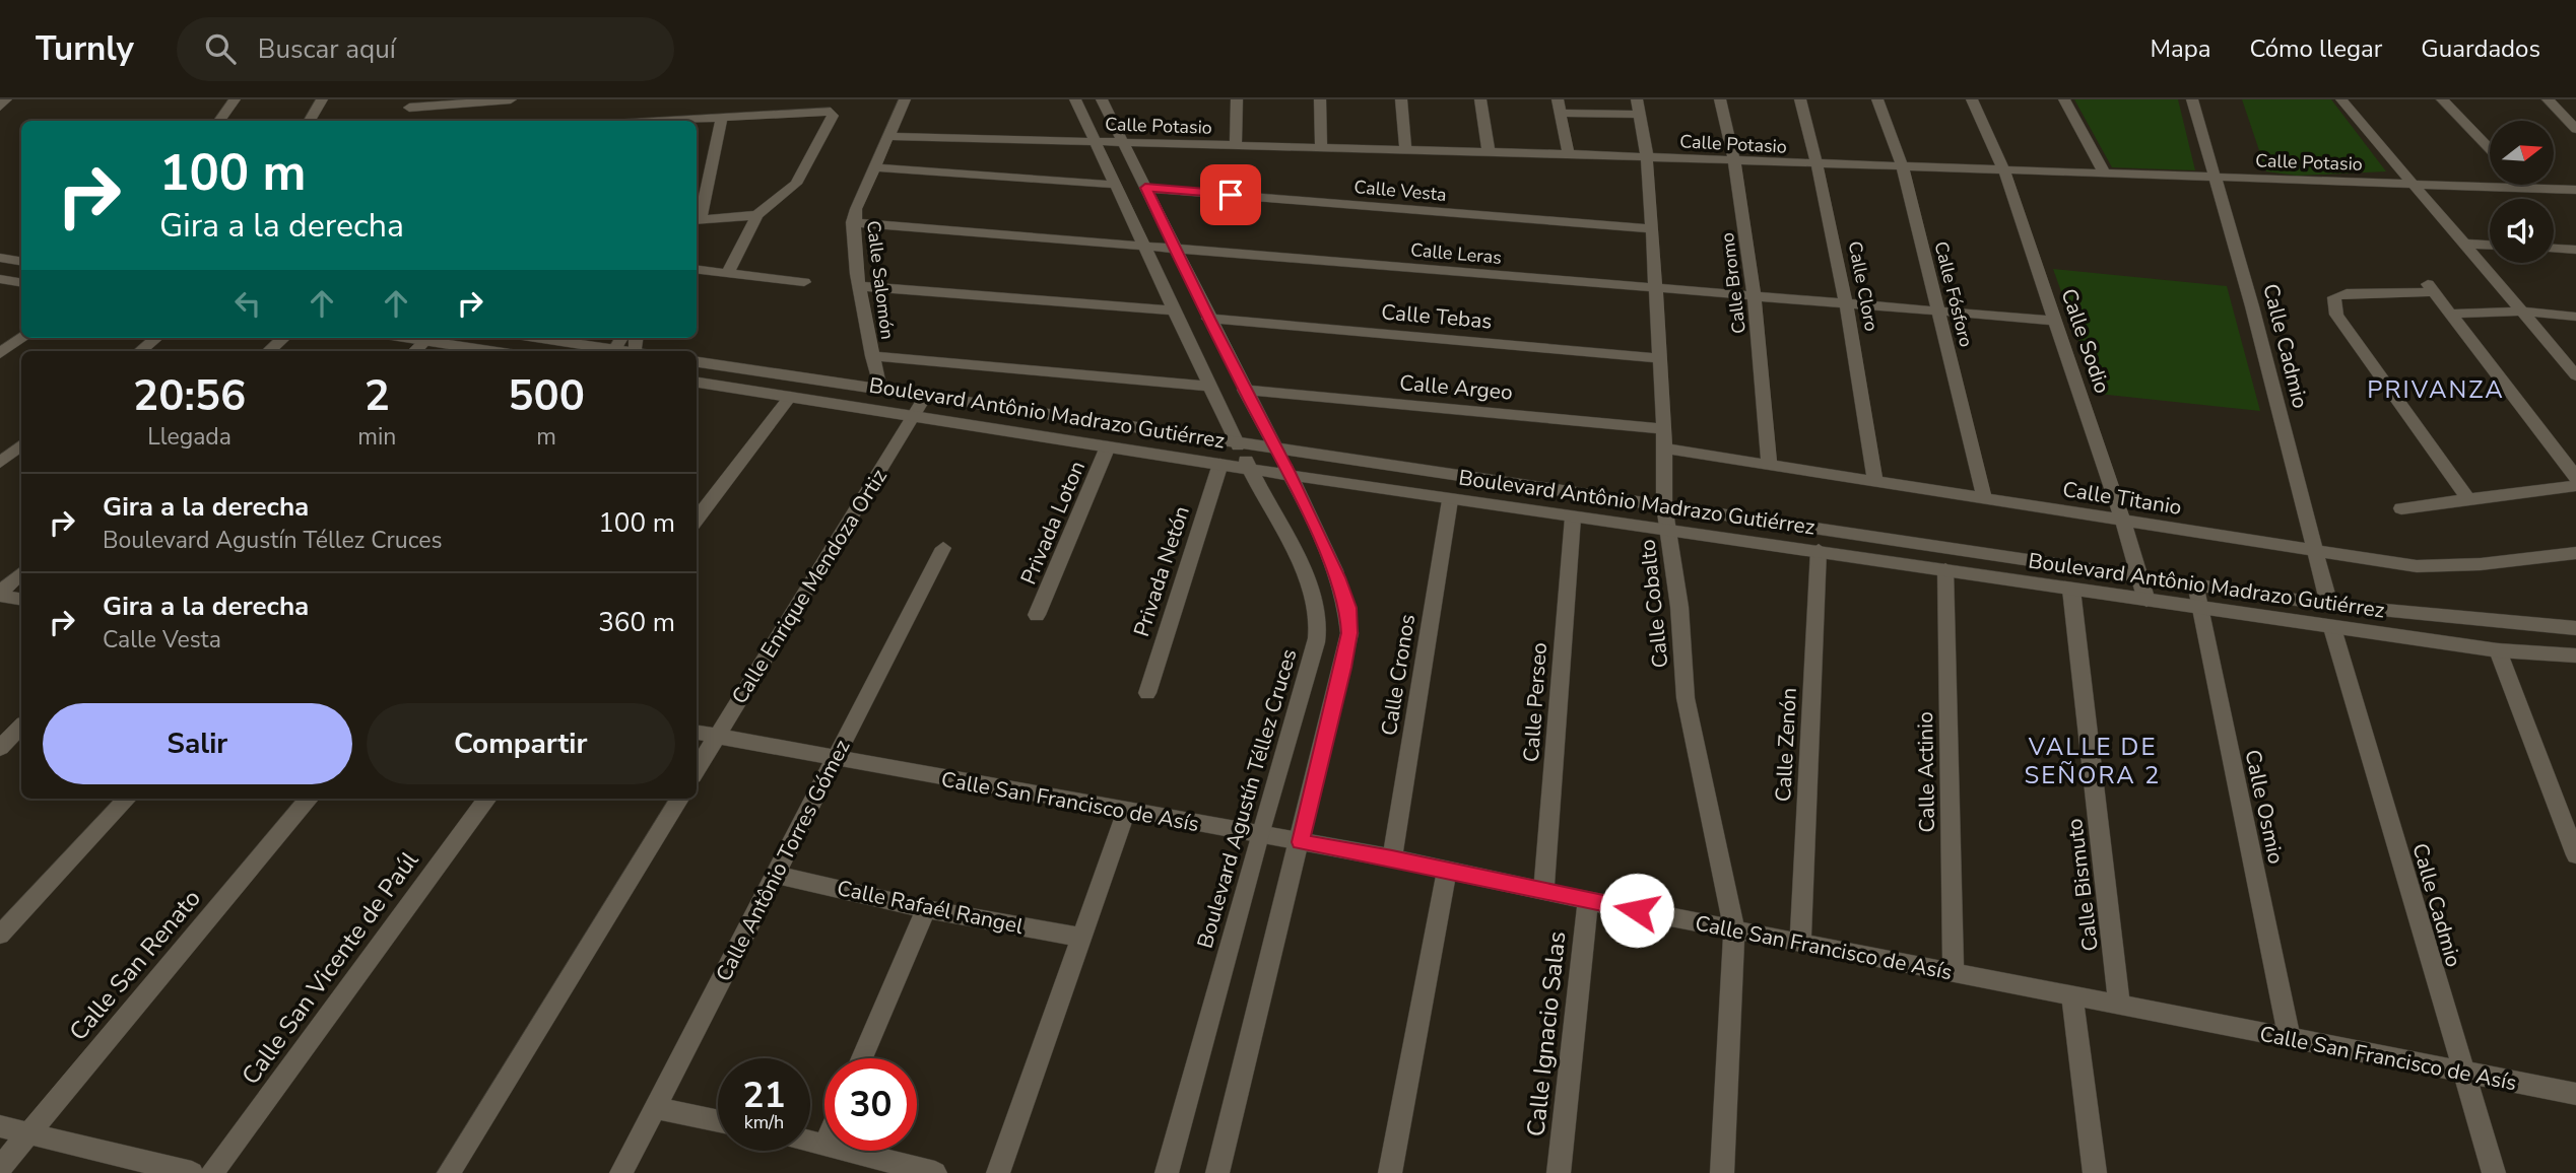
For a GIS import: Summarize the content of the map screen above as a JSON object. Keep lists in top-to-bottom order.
{
  "streets": {
    "street": [
      "Calle Potasio",
      "Calle Vesta",
      "Calle Leras",
      "Calle Salomón",
      "Calle Bromo",
      "Calle Cloro",
      "Calle Fósforo",
      "Calle Tebas",
      "Calle Sodio",
      "Calle Cadmio",
      "Calle Argeo",
      "Boulevard Antônio Madrazo Gutiérrez",
      "Calle Titanio",
      "Privada Loton",
      "Privada Netón",
      "Calle Enrique Mendoza Ortiz",
      "Calle Cobalto",
      "Calle Cronos",
      "Calle Perseo",
      "Calle Zenón",
      "Calle Actinio",
      "Boulevard Agustín Téllez Cruces",
      "Calle San Francisco de Asís",
      "Calle Osmio",
      "Calle Antônio Torres Gómez",
      "Calle Bismuto",
      "Calle Rafaél Rangel",
      "Calle San Renato",
      "Calle San Vicente de Paúl",
      "Calle Ignacio Salas"
    ]
  },
  "crossings": [
    ["Calle Potasio", "Calle Salomón"],
    ["Calle Potasio", "Calle Bromo"],
    ["Calle Potasio", "Calle Cloro"],
    ["Calle Potasio", "Calle Fósforo"],
    ["Calle Potasio", "Calle Sodio"],
    ["Calle Potasio", "Calle Cadmio"],
    ["Calle Potasio", "Calle Cobalto"],
    ["Calle Potasio", "Boulevard Agustín Téllez Cruces"],
    ["Calle Vesta", "Calle Cobalto"],
    ["Calle Leras", "Calle Salomón"],
    ["Calle Leras", "Calle Bromo"],
    ["Calle Leras", "Calle Cloro"],
    ["Calle Leras", "Calle Fósforo"],
    ["Calle Leras", "Calle Sodio"],
    ["Calle Leras", "Calle Cobalto"],
    ["Calle Leras", "Boulevard Agustín Téllez Cruces"],
    ["Calle Salomón", "Boulevard Antônio Madrazo Gutiérrez"],
    ["Calle Bromo", "Calle Titanio"],
    ["Calle Cloro", "Calle Titanio"],
    ["Calle Fósforo", "Calle Titanio"],
    ["Calle Tebas", "Calle Cobalto"],
    ["Calle Sodio", "Boulevard Antônio Madrazo Gutiérrez"],
    ["Calle Sodio", "Calle Titanio"],
    ["Calle Cadmio", "Boulevard Antônio Madrazo Gutiérrez"],
    ["Calle Cadmio", "Calle Titanio"],
    ["Calle Cadmio", "Calle San Francisco de Asís"],
    ["Calle Argeo", "Calle Cobalto"],
    ["Boulevard Antônio Madrazo Gutiérrez", "Privada Loton"],
    ["Boulevard Antônio Madrazo Gutiérrez", "Privada Netón"],
    ["Boulevard Antônio Madrazo Gutiérrez", "Calle Enrique Mendoza Ortiz"],
    ["Boulevard Antônio Madrazo Gutiérrez", "Calle Cobalto"],
    ["Boulevard Antônio Madrazo Gutiérrez", "Calle Cronos"],
    ["Boulevard Antônio Madrazo Gutiérrez", "Calle Perseo"],
    ["Boulevard Antônio Madrazo Gutiérrez", "Calle Zenón"],
    ["Boulevard Antônio Madrazo Gutiérrez", "Calle Actinio"],
    ["Boulevard Antônio Madrazo Gutiérrez", "Boulevard Agustín Téllez Cruces"],
    ["Boulevard Antônio Madrazo Gutiérrez", "Calle Osmio"],
    ["Boulevard Antônio Madrazo Gutiérrez", "Calle Bismuto"],
    ["Calle Titanio", "Calle Cobalto"],
    ["Calle Enrique Mendoza Ortiz", "Calle San Francisco de Asís"],
    ["Calle Cobalto", "Calle San Francisco de Asís"],
    ["Calle Cronos", "Calle San Francisco de Asís"],
    ["Calle Perseo", "Calle San Francisco de Asís"],
    ["Calle Zenón", "Calle San Francisco de Asís"],
    ["Calle Actinio", "Calle San Francisco de Asís"],
    ["Boulevard Agustín Téllez Cruces", "Calle San Francisco de Asís"],
    ["Calle San Francisco de Asís", "Calle Osmio"],
    ["Calle San Francisco de Asís", "Calle Antônio Torres Gómez"],
    ["Calle San Francisco de Asís", "Calle Bismuto"],
    ["Calle San Francisco de Asís", "Calle Ignacio Salas"],
    ["Calle Antônio Torres Gómez", "Calle Rafaél Rangel"]
  ],
  "districts": ["PRIVANZA", "VALLE DE SEÑORA 2"],
  "north": "right",
  "page": {
    "header": "Turnly",
    "search": "Buscar aquí",
    "nav": ["Mapa", "Cómo llegar", "Guardados"],
    "turn": ["100 m", "Gira a la derecha"],
    "eta": [
      "20:56",
      "Llegada",
      "2",
      "min",
      "500",
      "m"
    ],
    "list": [
      {
        "name": "Gira a la derecha",
        "note": "Boulevard Agustín Téllez Cruces",
        "value": "100 m"
      },
      {
        "name": "Gira a la derecha",
        "note": "Calle Vesta",
        "value": "360 m"
      }
    ],
    "buttons": ["Salir", "Compartir"],
    "speed": "21 km/h",
    "limit": "30"
  }
}
